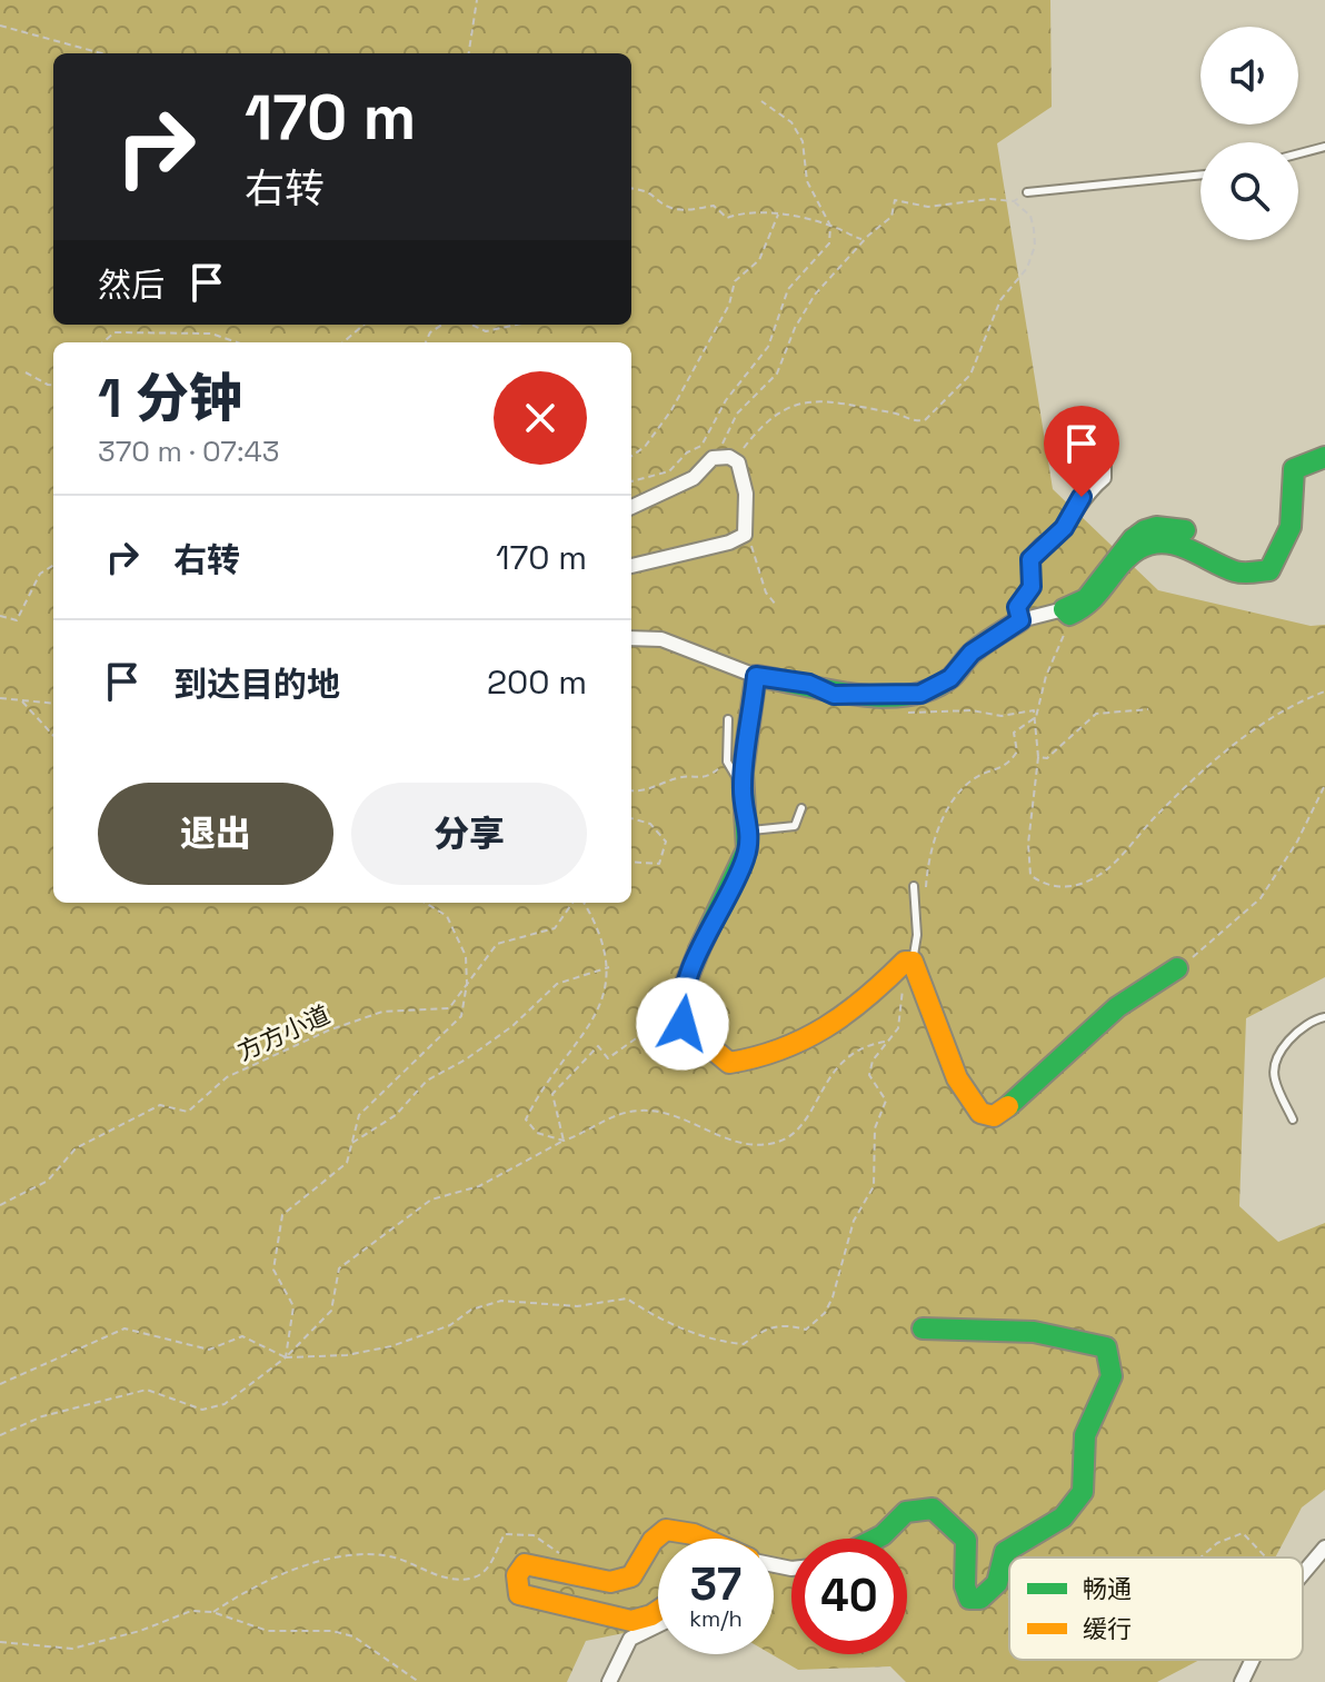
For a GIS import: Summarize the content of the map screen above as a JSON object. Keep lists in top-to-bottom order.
{
  "streets": {
    "path": ["方方小道"]
  },
  "legend": ["畅通", "缓行"],
  "page": {
    "turn": ["170 m", "右转"],
    "then": "然后",
    "heading": ["1 分钟", "370 m · 07:43"],
    "list": [
      {
        "name": "右转",
        "value": "170 m"
      },
      {
        "name": "到达目的地",
        "value": "200 m"
      }
    ],
    "buttons": ["退出", "分享"],
    "speed": "37 km/h",
    "limit": "40"
  }
}
